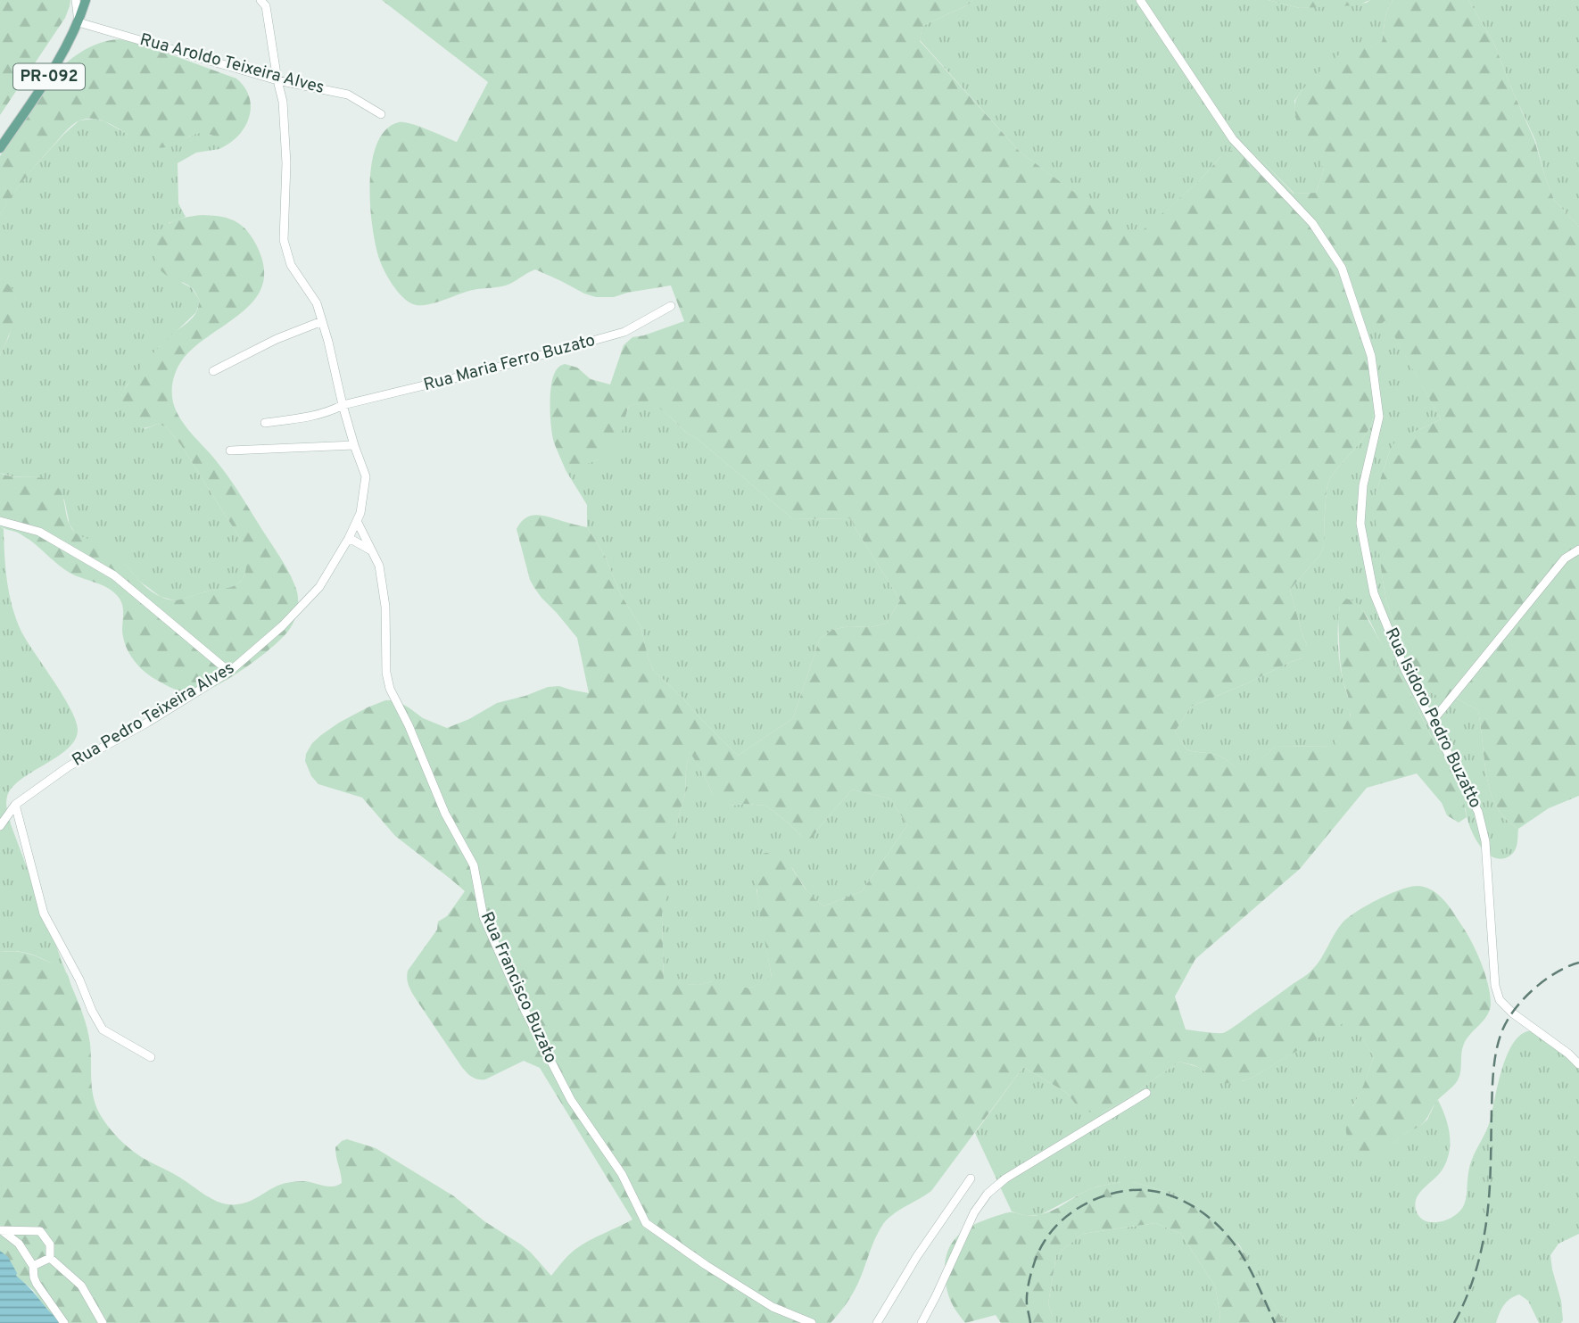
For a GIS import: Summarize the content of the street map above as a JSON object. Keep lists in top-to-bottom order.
{
  "streets": {
    "main road": ["PR-092"],
    "street": [
      "Rua Aroldo Teixeira Alves",
      "Rua Maria Ferro Buzato",
      "Rua Pedro Teixeira Alves",
      "Rua Isidoro Pedro Buzatto",
      "Rua Francisco Buzato"
    ]
  },
  "crossings": [
    ["Rua Aroldo Teixeira Alves", "PR-092"],
    ["Rua Aroldo Teixeira Alves", "Rua Pedro Teixeira Alves"],
    ["Rua Maria Ferro Buzato", "Rua Pedro Teixeira Alves"],
    ["Rua Pedro Teixeira Alves", "Rua Francisco Buzato"]
  ]
}
